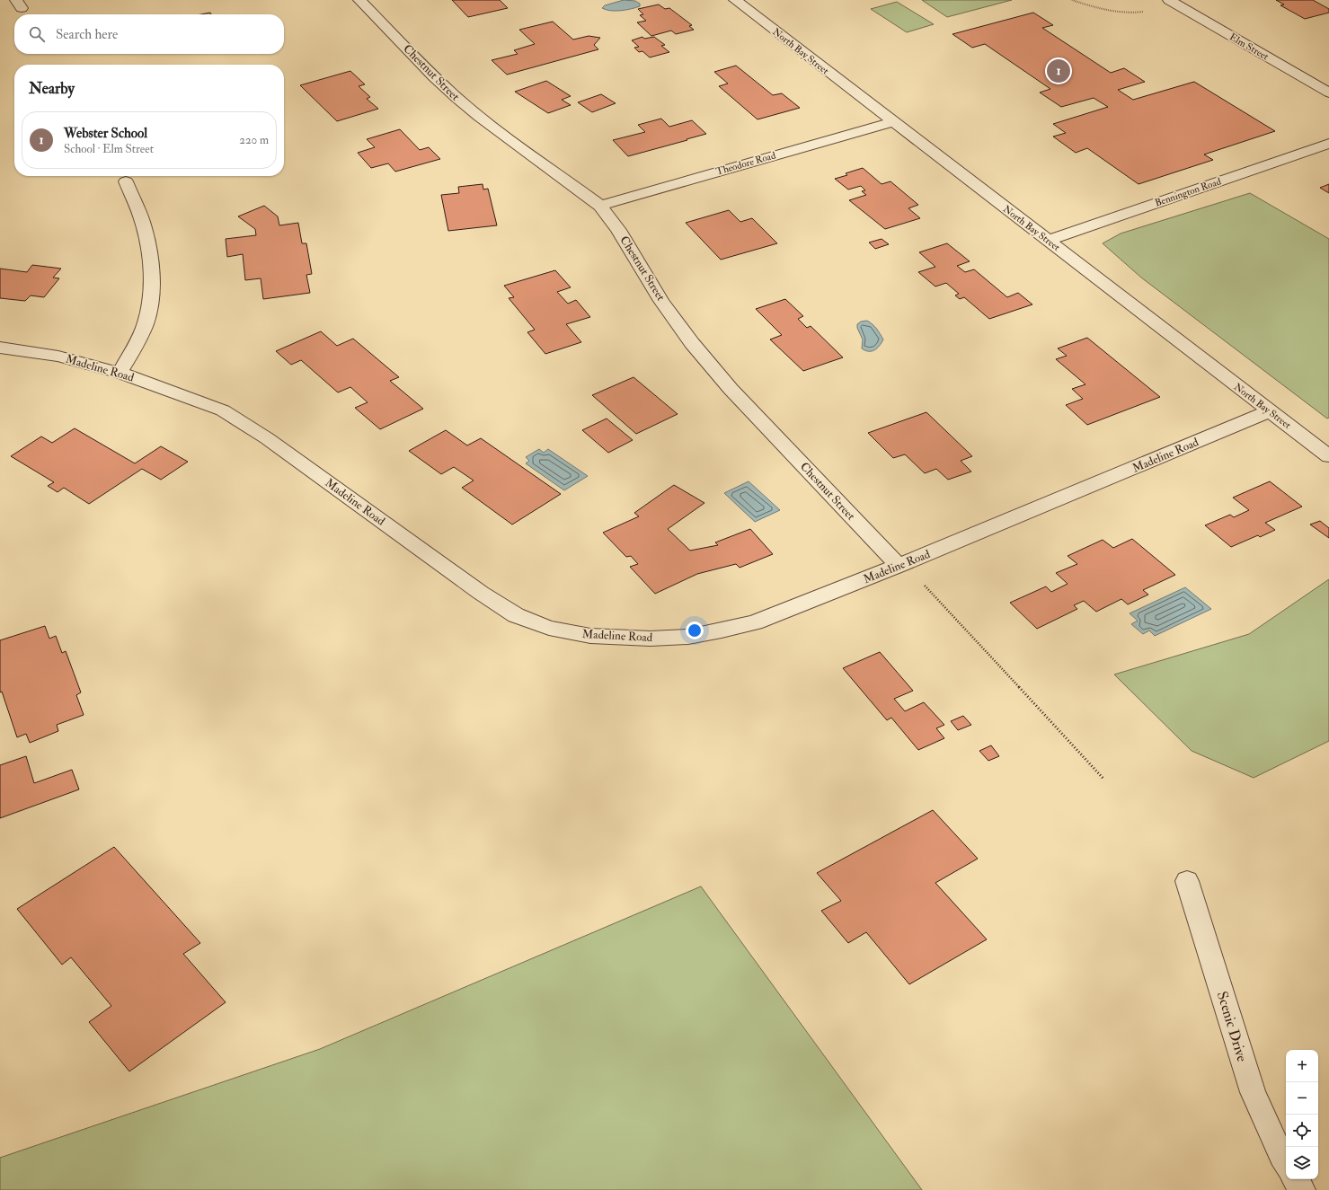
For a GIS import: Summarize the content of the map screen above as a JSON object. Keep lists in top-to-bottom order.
{
  "streets": {
    "street": [
      "Elm Street",
      "North Bay Street",
      "Chestnut Street",
      "Theodore Road",
      "Bennington Road",
      "Madeline Road",
      "Scenic Drive"
    ]
  },
  "crossings": [
    ["North Bay Street", "Theodore Road"],
    ["North Bay Street", "Bennington Road"],
    ["North Bay Street", "Madeline Road"],
    ["Chestnut Street", "Theodore Road"],
    ["Chestnut Street", "Madeline Road"]
  ],
  "page": {
    "search": "Search here",
    "pins": "1",
    "heading": "Nearby",
    "list": [
      {
        "mark": "1",
        "name": "Webster School",
        "note": "School · Elm Street",
        "value": "220 m"
      }
    ],
    "map_buttons": ["+", "−"]
  }
}
